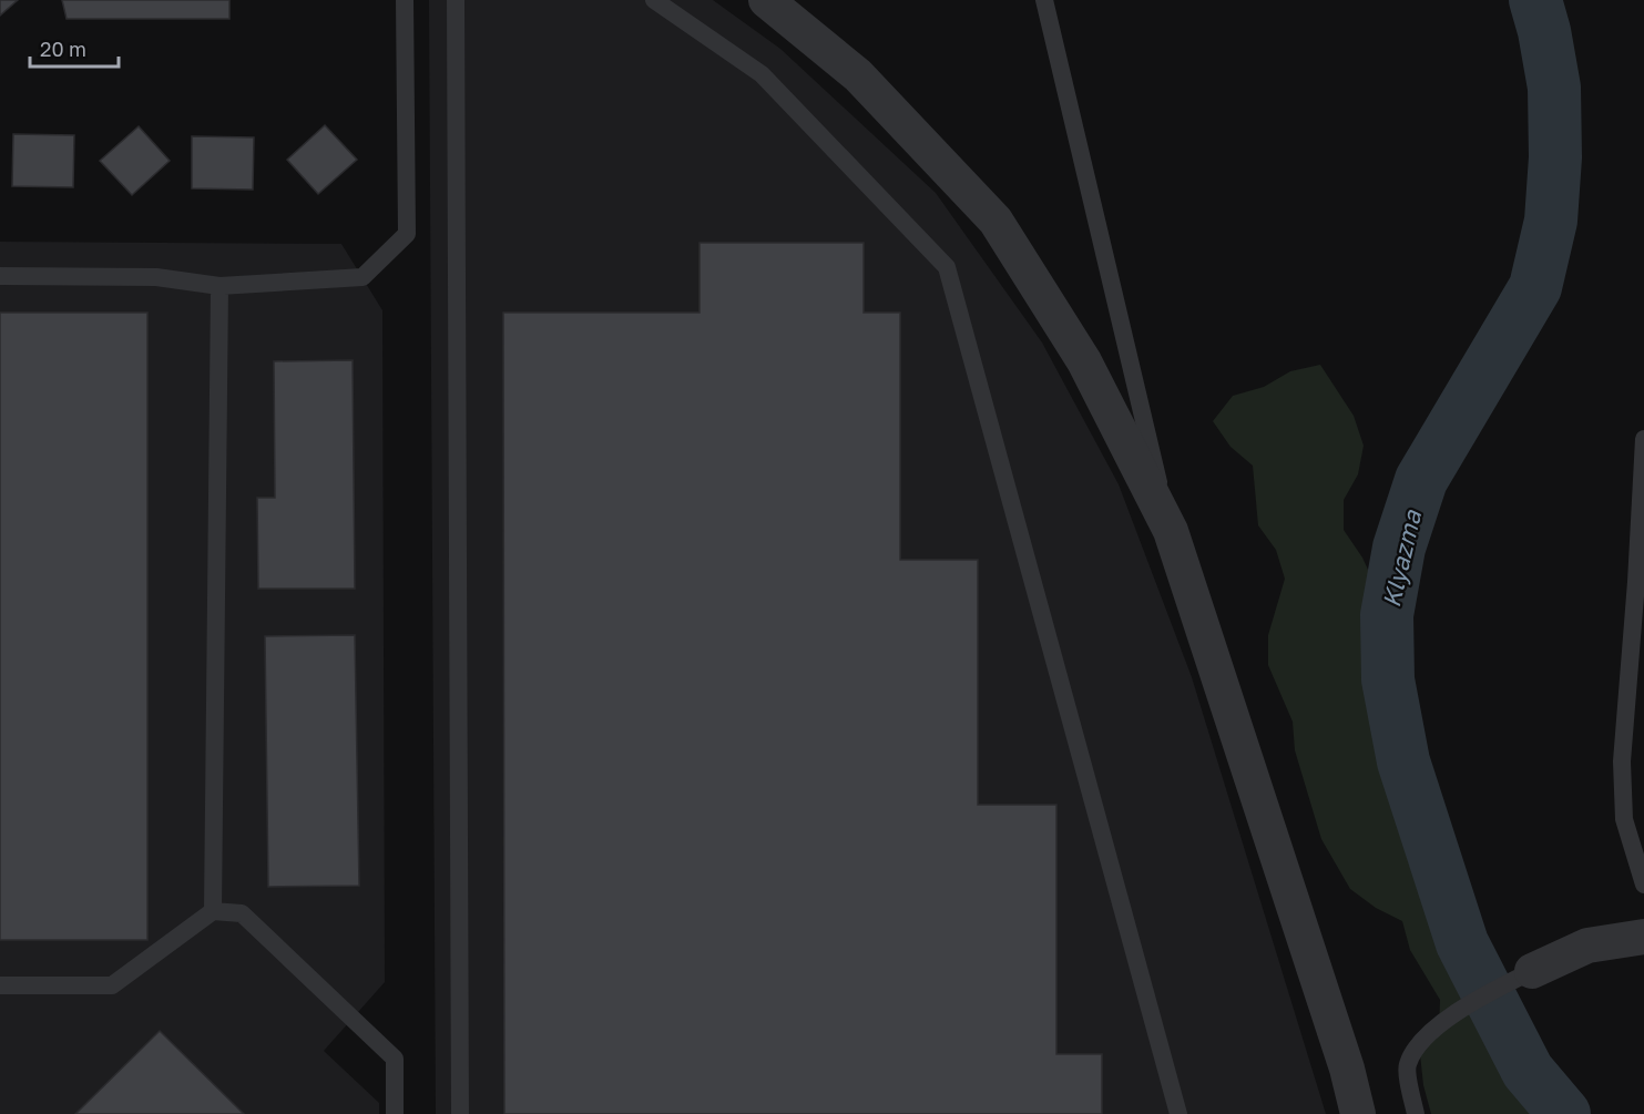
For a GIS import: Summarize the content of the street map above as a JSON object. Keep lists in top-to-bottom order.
{
  "water": ["Klyazma"],
  "scale_bar": "20 m"
}
